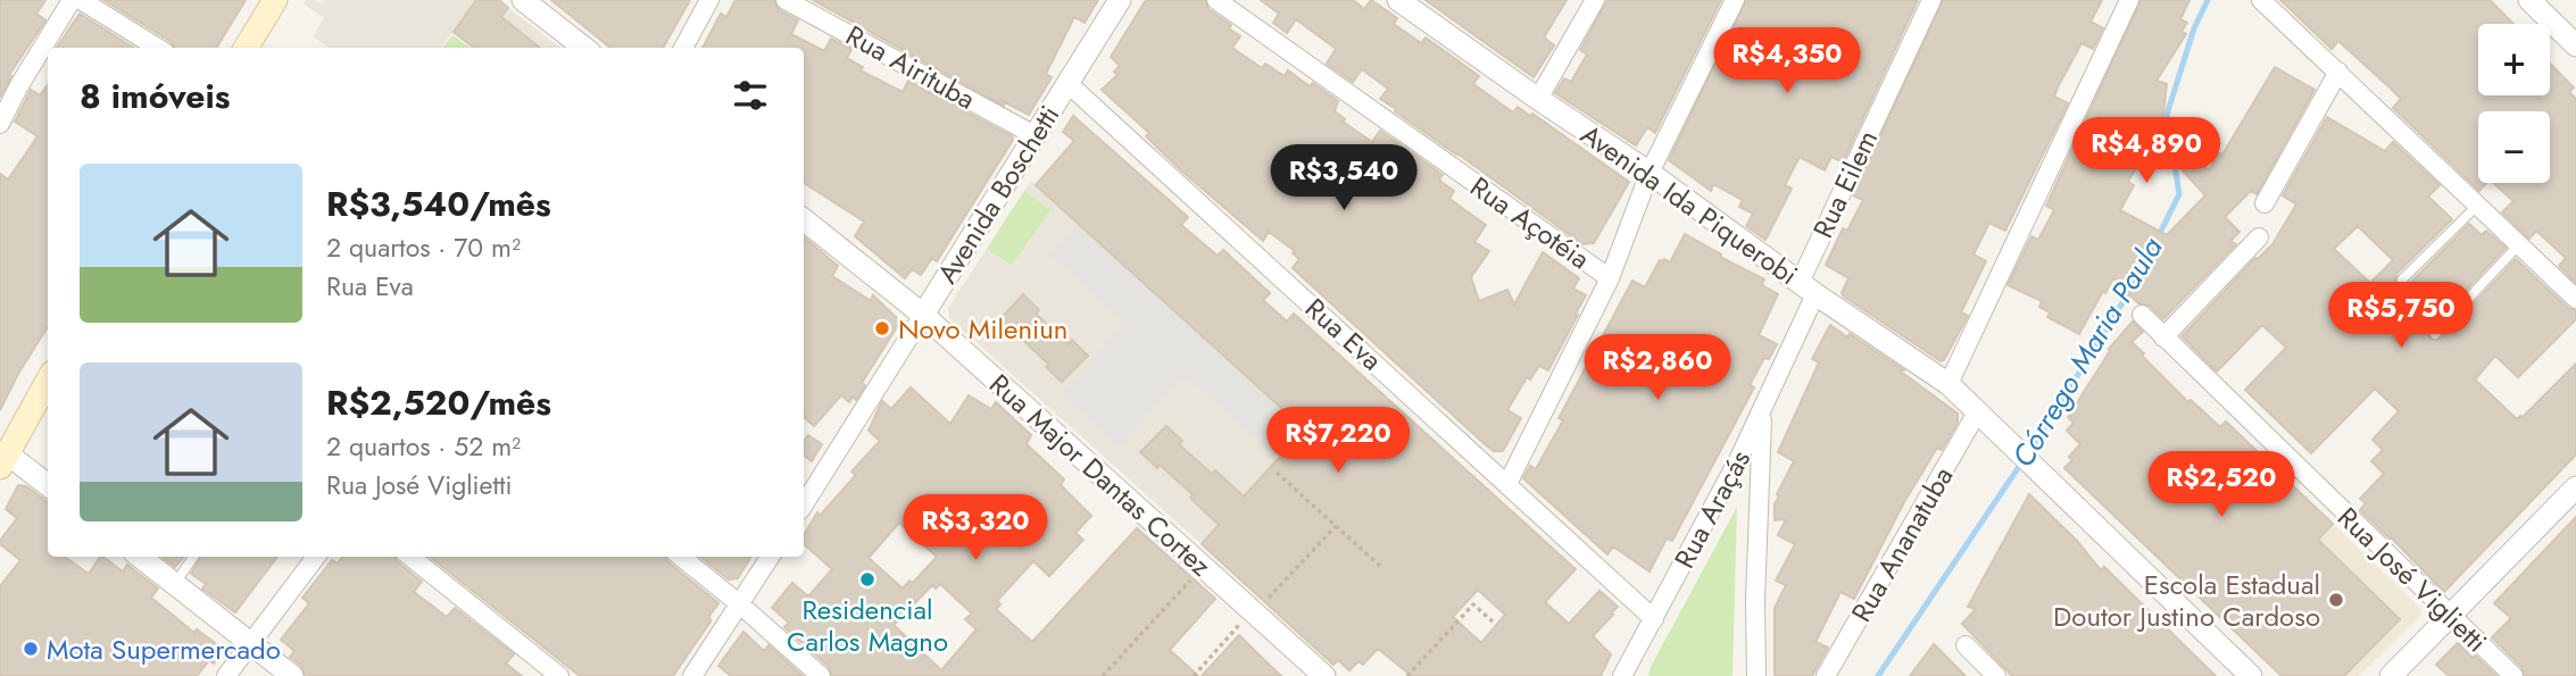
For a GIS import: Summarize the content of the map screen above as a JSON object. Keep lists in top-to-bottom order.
{
  "streets": {
    "street": [
      "Rua Airituba",
      "Rua Eilem",
      "Avenida Boschetti",
      "Avenida Ida Piquerobi",
      "Rua Açotéia",
      "Rua Eva",
      "Rua Major Dantas Cortez",
      "Rua Araçás",
      "Rua Ananatuba",
      "Rua José Viglietti"
    ]
  },
  "crossings": [
    ["Rua Airituba", "Avenida Boschetti"],
    ["Rua Eilem", "Avenida Ida Piquerobi"],
    ["Rua Eilem", "Rua Araçás"],
    ["Avenida Boschetti", "Rua Eva"],
    ["Avenida Boschetti", "Rua Major Dantas Cortez"],
    ["Avenida Ida Piquerobi", "Rua Araçás"],
    ["Avenida Ida Piquerobi", "Rua Ananatuba"],
    ["Rua Eva", "Rua Araçás"]
  ],
  "water": ["Córrego Maria Paula"],
  "places": [
    "Novo Mileniun",
    "Residencial Carlos Magno",
    "Escola Estadual Doutor Justino Cardoso",
    "Mota Supermercado"
  ],
  "page": {
    "map_buttons": ["+", "−"],
    "price": [
      "R$4,350",
      "R$4,890",
      "R$3,540",
      "R$5,750",
      "R$2,860",
      "R$7,220",
      "R$2,520",
      "R$3,320"
    ],
    "heading": "8 imóveis",
    "list": [
      {
        "name": "R$3,540/mês",
        "note": "2 quartos · 70 m² · Rua Eva"
      },
      {
        "name": "R$2,520/mês",
        "note": "2 quartos · 52 m² · Rua José Viglietti"
      }
    ]
  }
}
